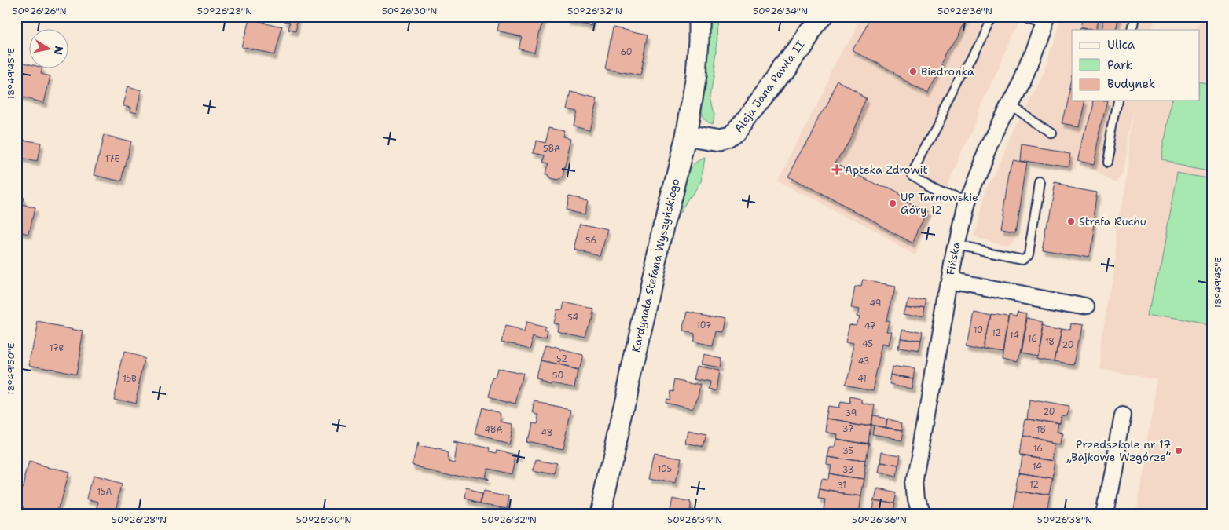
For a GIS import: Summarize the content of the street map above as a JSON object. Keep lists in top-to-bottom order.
{
  "streets": {
    "street": ["Aleja Jana Pawła II", "Fińska", "Kardynała Stefana Wyszyńskiego"]
  },
  "crossings": [
    ["Aleja Jana Pawła II", "Kardynała Stefana Wyszyńskiego"]
  ],
  "places": {
    "other": [
      "Biedronka",
      "UP Tarnowskie Góry 12",
      "Strefa Ruchu",
      "Przedszkole nr 17 „Bajkowe Wzgórze”"
    ],
    "health": ["Apteka Zdrowit"]
  },
  "house_numbers": [
    "60",
    "58A",
    "17E",
    "56",
    "49",
    "54",
    "107",
    "47",
    "10",
    "12",
    "14",
    "16",
    "18",
    "45",
    "20",
    "17B",
    "52",
    "43",
    "50",
    "15B",
    "41",
    "20",
    "39",
    "37",
    "48A",
    "18",
    "48",
    "16",
    "35",
    "14",
    "105",
    "33",
    "12",
    "31",
    "15A"
  ],
  "legend": ["Ulica", "Park", "Budynek"],
  "north": "right",
  "coordinates": [
    "50°26'26\"N",
    "50°26'28\"N",
    "50°26'30\"N",
    "50°26'32\"N",
    "50°26'34\"N",
    "50°26'36\"N",
    "18°49'45\"E",
    "18°49'50\"E",
    "50°26'38\"N"
  ]
}
